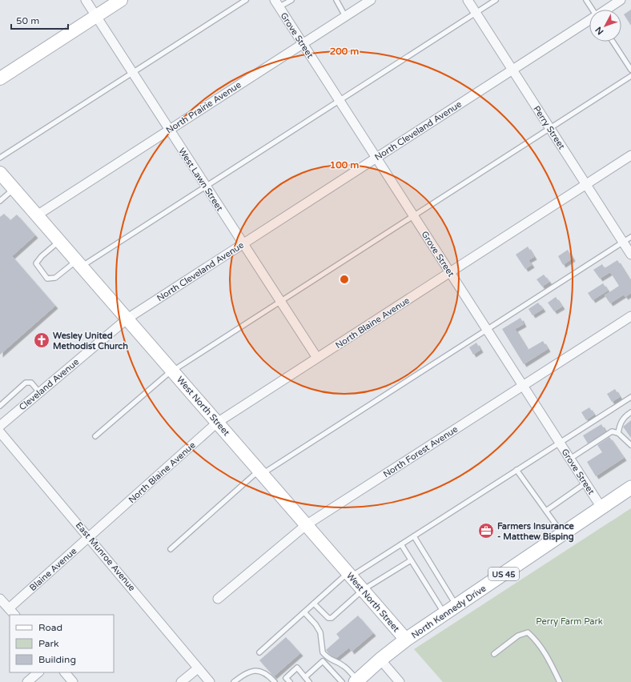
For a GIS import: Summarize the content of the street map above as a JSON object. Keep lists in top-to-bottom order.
{
  "streets": {
    "main road": ["West North Street", "US 45", "North Kennedy Drive"],
    "street": [
      "Grove Street",
      "North Prairie Avenue",
      "Perry Street",
      "North Cleveland Avenue",
      "West Lawn Street",
      "North Blaine Avenue",
      "Cleveland Avenue",
      "North Forest Avenue",
      "East Munroe Avenue",
      "Blaine Avenue"
    ]
  },
  "crossings": [
    ["Grove Street", "North Prairie Avenue"],
    ["Grove Street", "North Cleveland Avenue"],
    ["Grove Street", "North Blaine Avenue"],
    ["Grove Street", "North Forest Avenue"],
    ["Grove Street", "US 45"],
    ["Grove Street", "North Kennedy Drive"],
    ["North Prairie Avenue", "West Lawn Street"],
    ["North Prairie Avenue", "West North Street"],
    ["Perry Street", "North Cleveland Avenue"],
    ["Perry Street", "North Blaine Avenue"],
    ["North Cleveland Avenue", "West Lawn Street"],
    ["North Cleveland Avenue", "Cleveland Avenue"],
    ["North Cleveland Avenue", "West North Street"],
    ["West Lawn Street", "North Blaine Avenue"],
    ["North Blaine Avenue", "West North Street"],
    ["North Blaine Avenue", "Blaine Avenue"],
    ["Cleveland Avenue", "West North Street"],
    ["West North Street", "North Forest Avenue"],
    ["West North Street", "US 45"],
    ["West North Street", "North Kennedy Drive"],
    ["East Munroe Avenue", "Blaine Avenue"],
    ["US 45", "North Kennedy Drive"]
  ],
  "parks": ["Perry Farm Park"],
  "places": {
    "church": ["Wesley United Methodist Church"],
    "office": ["Farmers Insurance - Matthew Bisping"]
  },
  "legend": ["Road", "Park", "Building"],
  "scale_bar": "50 m",
  "north": "bottom left",
  "rings": ["200 m", "100 m"]
}
